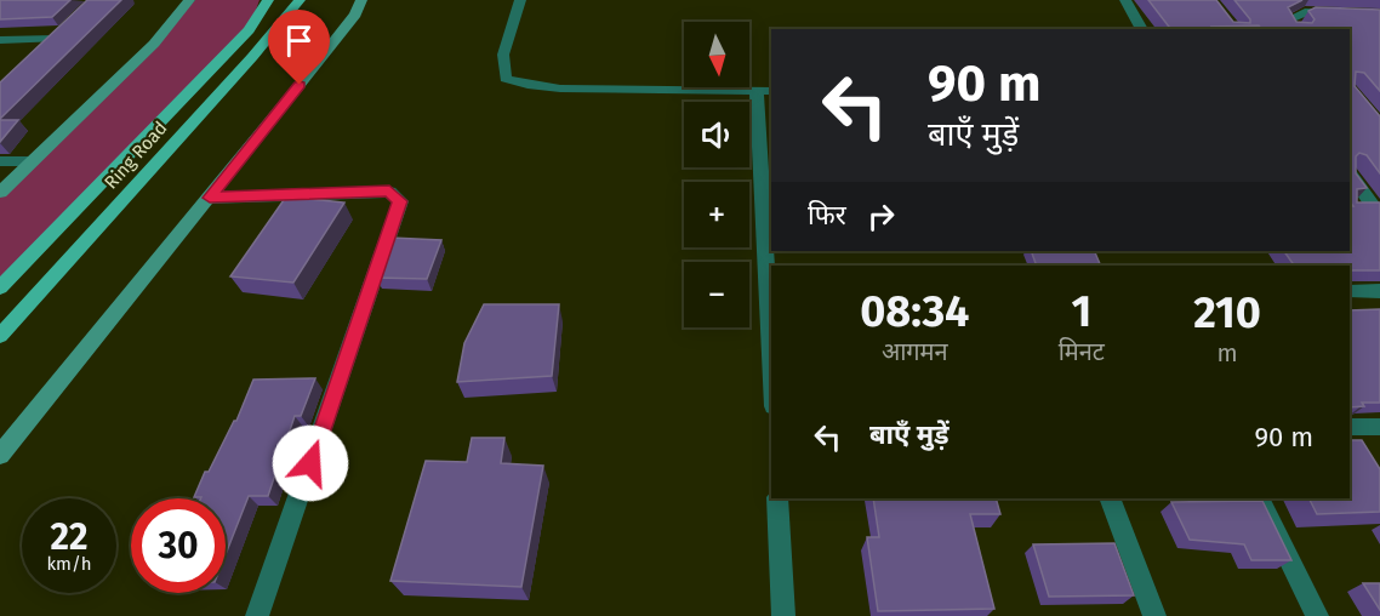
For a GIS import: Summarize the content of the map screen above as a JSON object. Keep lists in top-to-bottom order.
{
  "streets": {
    "main road": ["Ring Road"]
  },
  "north": "bottom",
  "page": {
    "map_buttons": ["+", "−"],
    "turn": ["90 m", "बाएँ मुड़ें"],
    "then": "फिर",
    "eta": [
      "08:34",
      "आगमन",
      "1",
      "मिनट",
      "210",
      "m"
    ],
    "list": [
      {
        "name": "बाएँ मुड़ें",
        "value": "90 m"
      }
    ],
    "speed": "22 km/h",
    "limit": "30"
  }
}
